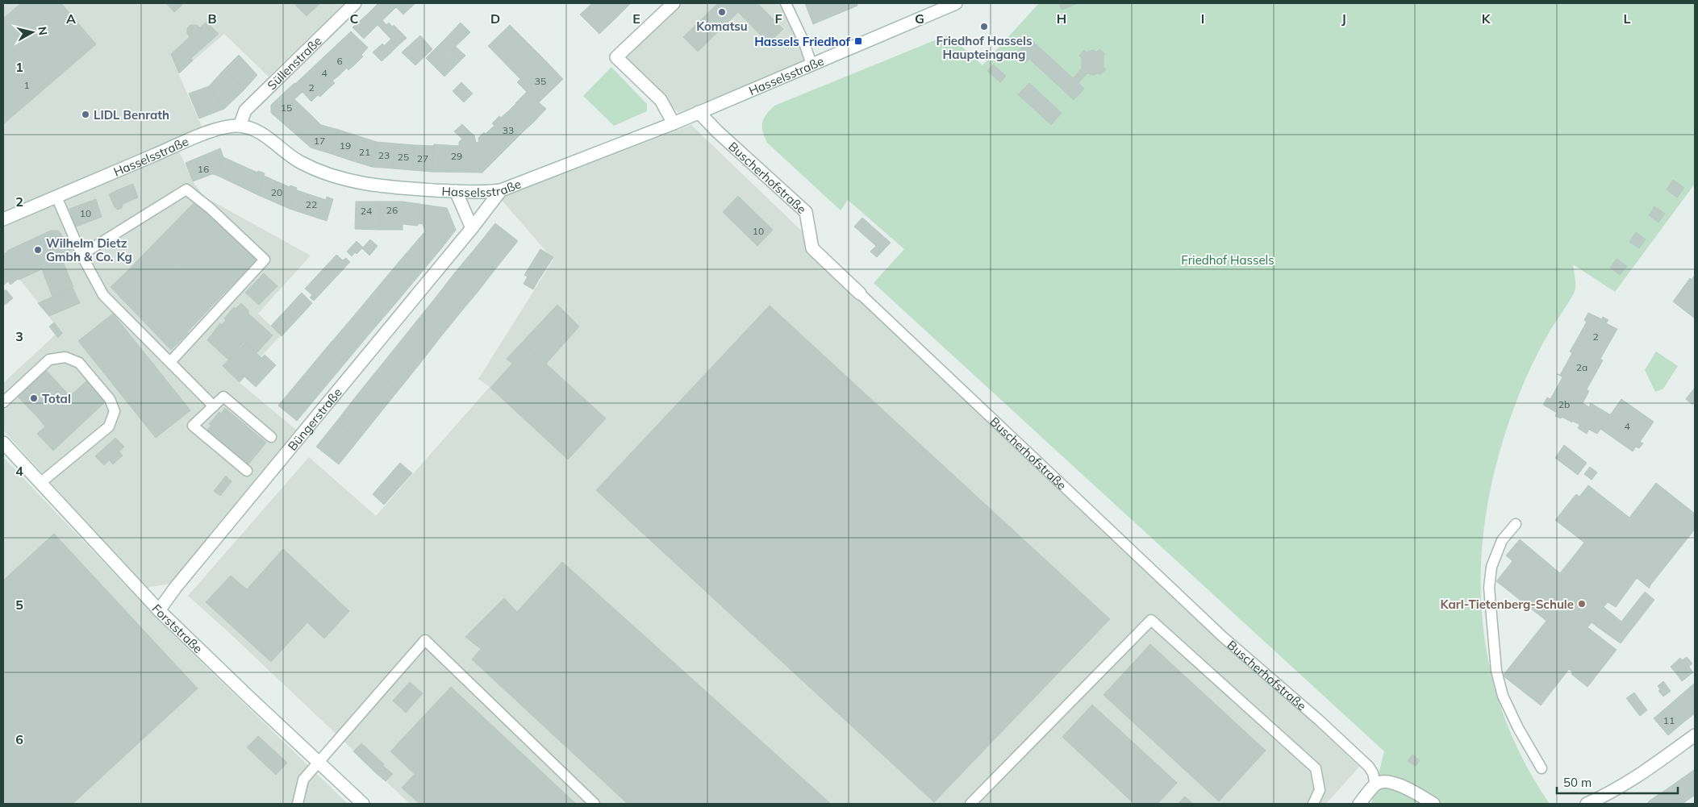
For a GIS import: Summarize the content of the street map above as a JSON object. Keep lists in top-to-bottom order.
{
  "streets": {
    "street": [
      "Süllenstraße",
      "Hasselsstraße",
      "Buscherhofstraße",
      "Büngerstraße",
      "Forststraße"
    ]
  },
  "crossings": [
    ["Süllenstraße", "Hasselsstraße"],
    ["Hasselsstraße", "Buscherhofstraße"],
    ["Hasselsstraße", "Büngerstraße"],
    ["Büngerstraße", "Forststraße"]
  ],
  "parks": ["Friedhof Hassels"],
  "places": {
    "other": [
      "Komatsu",
      "Friedhof Hassels Haupteingang",
      "LIDL Benrath",
      "Wilhelm Dietz Gmbh & Co. Kg",
      "Total",
      "Karl-Tietenberg-Schule"
    ],
    "transit": ["Hassels Friedhof"]
  },
  "house_numbers": [
    "6",
    "4",
    "35",
    "1",
    "2",
    "15",
    "33",
    "17",
    "19",
    "21",
    "23",
    "29",
    "25",
    "27",
    "16",
    "20",
    "22",
    "26",
    "24",
    "10",
    "10",
    "2",
    "2a",
    "2b",
    "4",
    "11"
  ],
  "scale_bar": "50 m",
  "north": "right",
  "grid": {
    "columns": [
      "A",
      "B",
      "C",
      "D",
      "E",
      "F",
      "G",
      "H",
      "I",
      "J",
      "K",
      "L"
    ],
    "rows": [
      "1",
      "2",
      "3",
      "4",
      "5",
      "6"
    ]
  }
}
